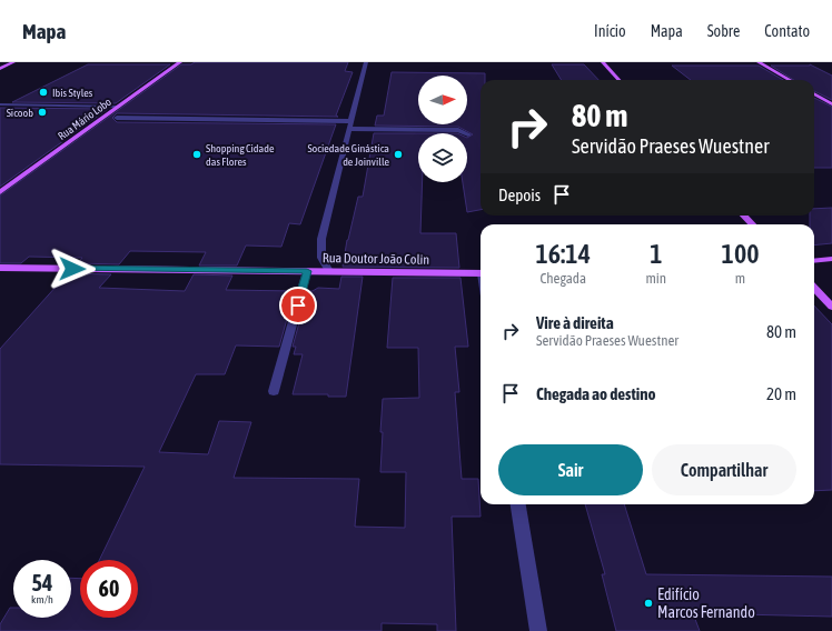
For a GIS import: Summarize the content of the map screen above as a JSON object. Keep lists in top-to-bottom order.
{
  "streets": {
    "main road": ["Rua Mário Lobo", "Rua Doutor João Colin"]
  },
  "places": [
    "Ibis Styles",
    "Sicoob",
    "Shopping Cidade das Flores",
    "Sociedade Ginástica de Joinville",
    "Edifício Marcos Fernando"
  ],
  "north": "right",
  "page": {
    "header": "Mapa",
    "nav": [
      "Início",
      "Mapa",
      "Sobre",
      "Contato"
    ],
    "turn": ["80 m", "Servidão Praeses Wuestner"],
    "then": "Depois",
    "eta": [
      "16:14",
      "Chegada",
      "1",
      "min",
      "100",
      "m"
    ],
    "list": [
      {
        "name": "Vire à direita",
        "note": "Servidão Praeses Wuestner",
        "value": "80 m"
      },
      {
        "name": "Chegada ao destino",
        "value": "20 m"
      }
    ],
    "buttons": ["Sair", "Compartilhar"],
    "speed": "54 km/h",
    "limit": "60"
  }
}
